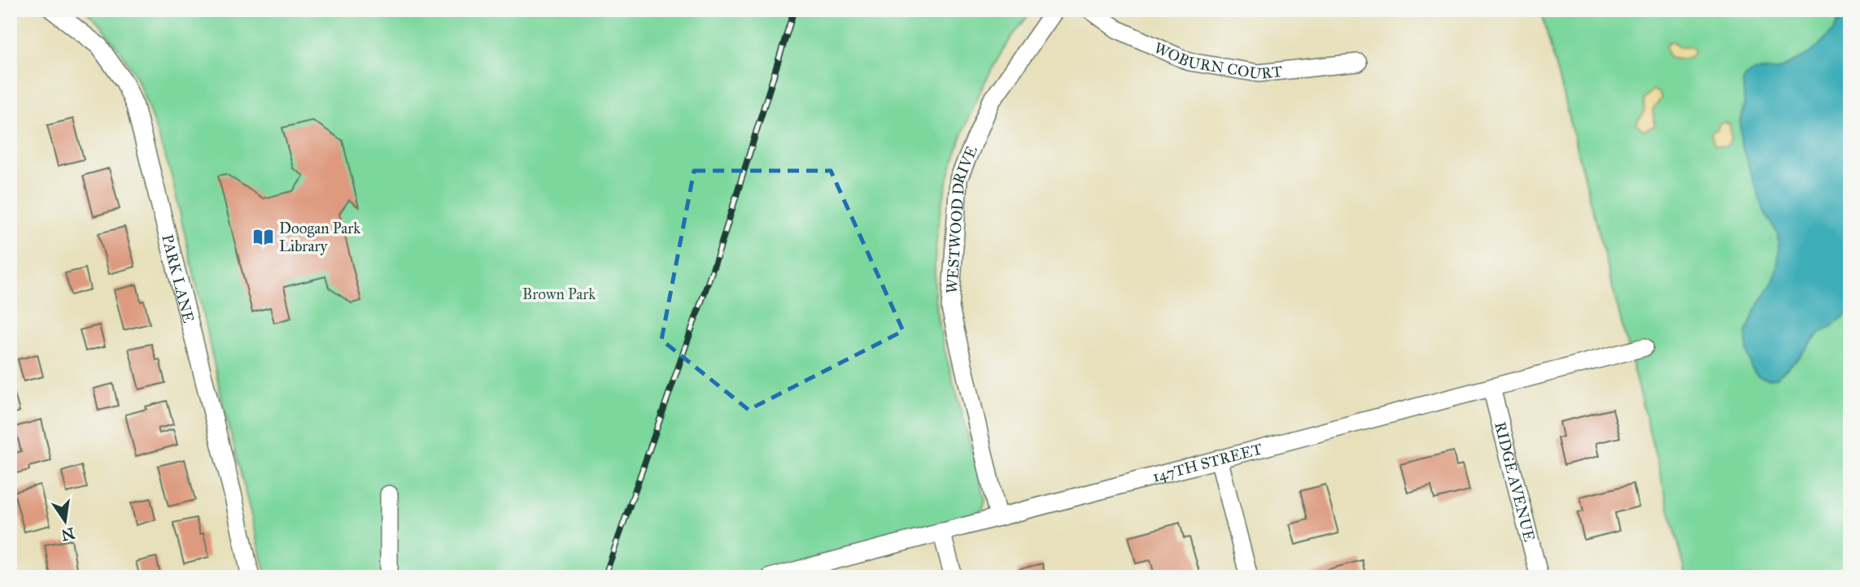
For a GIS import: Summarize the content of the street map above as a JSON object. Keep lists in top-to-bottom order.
{
  "streets": {
    "street": [
      "WOBURN COURT",
      "WESTWOOD DRIVE",
      "PARK LANE",
      "147TH STREET",
      "RIDGE AVENUE"
    ]
  },
  "crossings": [
    ["WESTWOOD DRIVE", "147TH STREET"],
    ["147TH STREET", "RIDGE AVENUE"]
  ],
  "parks": ["Brown Park"],
  "places": {
    "library": ["Doogan Park Library"]
  },
  "north": "bottom"
}
